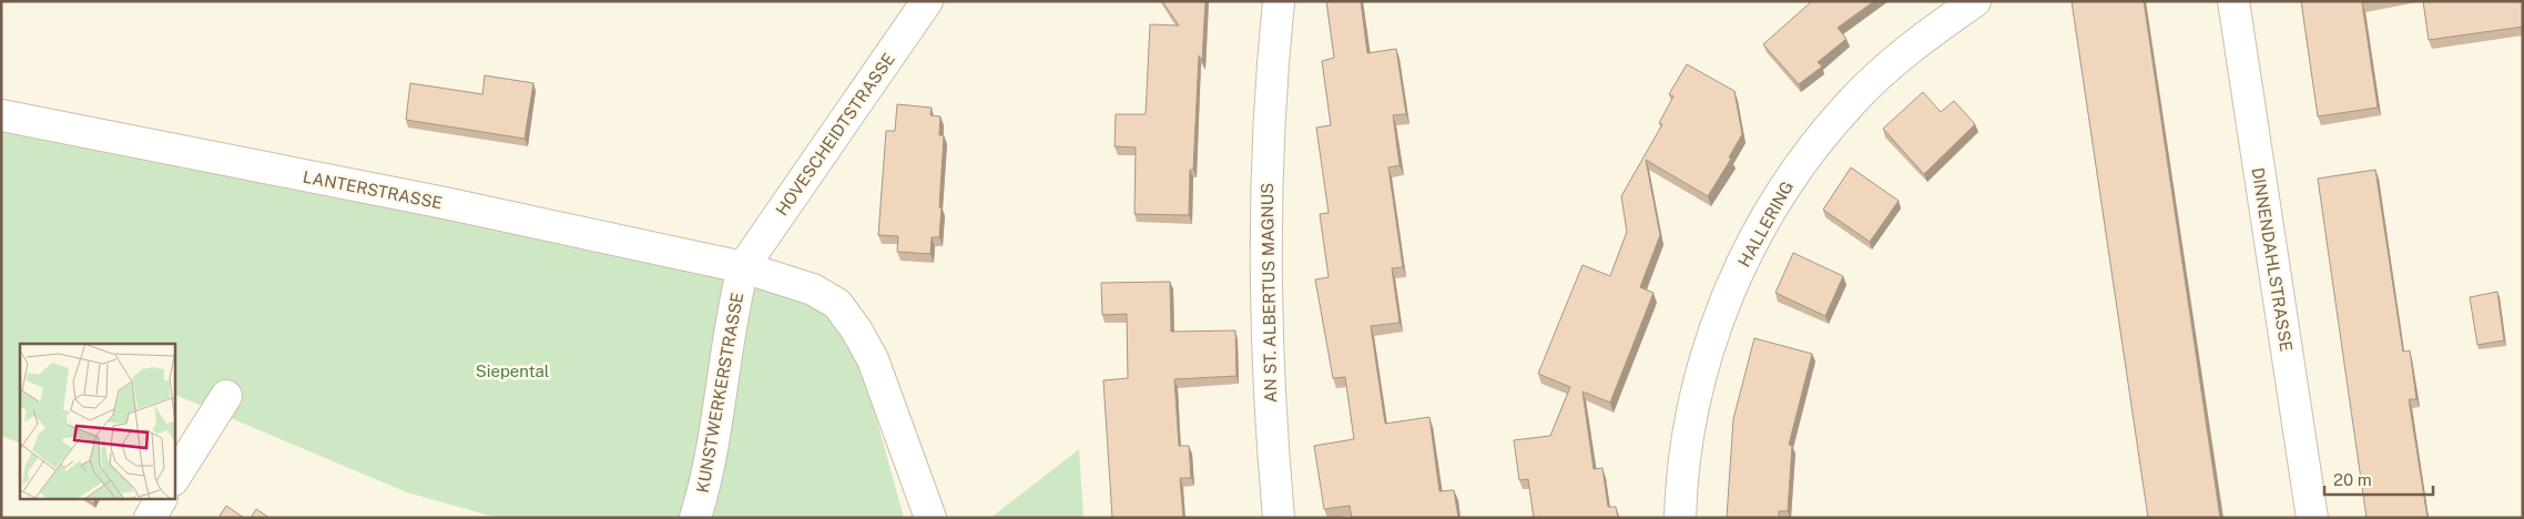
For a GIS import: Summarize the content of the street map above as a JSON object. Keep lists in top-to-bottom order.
{
  "streets": {
    "street": [
      "HOVESCHEIDTSTRASSE",
      "LANTERSTRASSE",
      "HALLERING",
      "DINNENDAHLSTRASSE",
      "AN ST. ALBERTUS MAGNUS",
      "KUNSTWERKERSTRASSE"
    ]
  },
  "crossings": [
    ["HOVESCHEIDTSTRASSE", "LANTERSTRASSE"],
    ["HOVESCHEIDTSTRASSE", "KUNSTWERKERSTRASSE"],
    ["LANTERSTRASSE", "KUNSTWERKERSTRASSE"]
  ],
  "parks": ["Siepental"],
  "scale_bar": "20 m"
}
